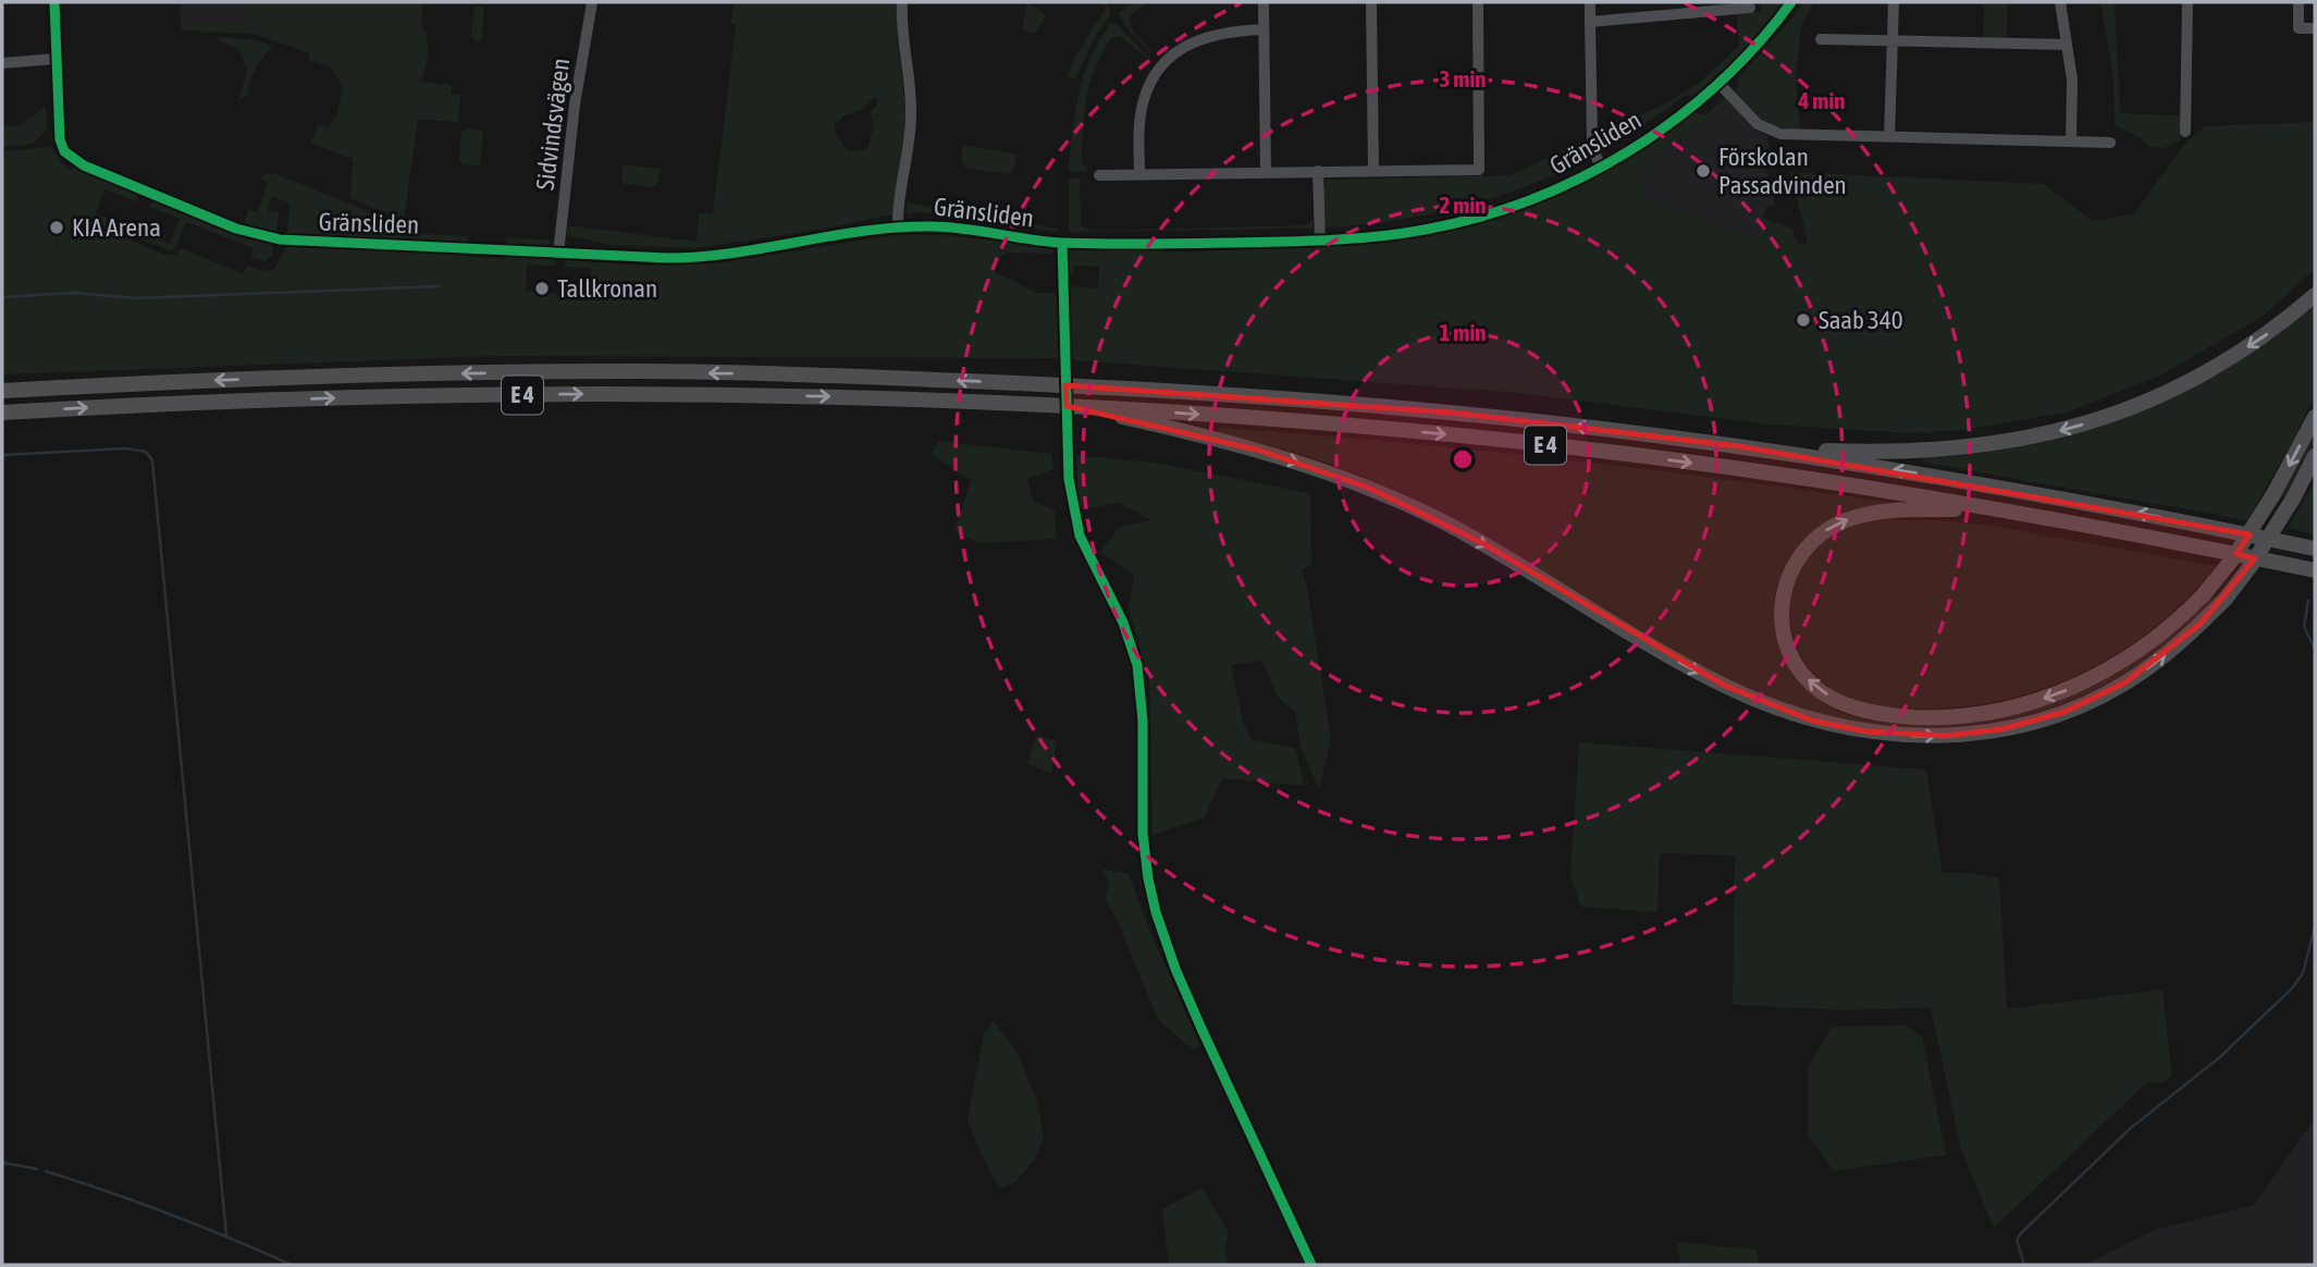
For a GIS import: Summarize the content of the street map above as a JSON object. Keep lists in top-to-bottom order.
{
  "streets": {
    "highway": ["E 4"],
    "street": ["Sidvindsvägen", "Gränsliden"]
  },
  "crossings": [
    ["Sidvindsvägen", "Gränsliden"]
  ],
  "places": [
    "Förskolan Passadvinden",
    "KIA Arena",
    "Tallkronan",
    "Saab 340"
  ],
  "rings": [
    "3 min",
    "4 min",
    "2 min",
    "1 min"
  ]
}
